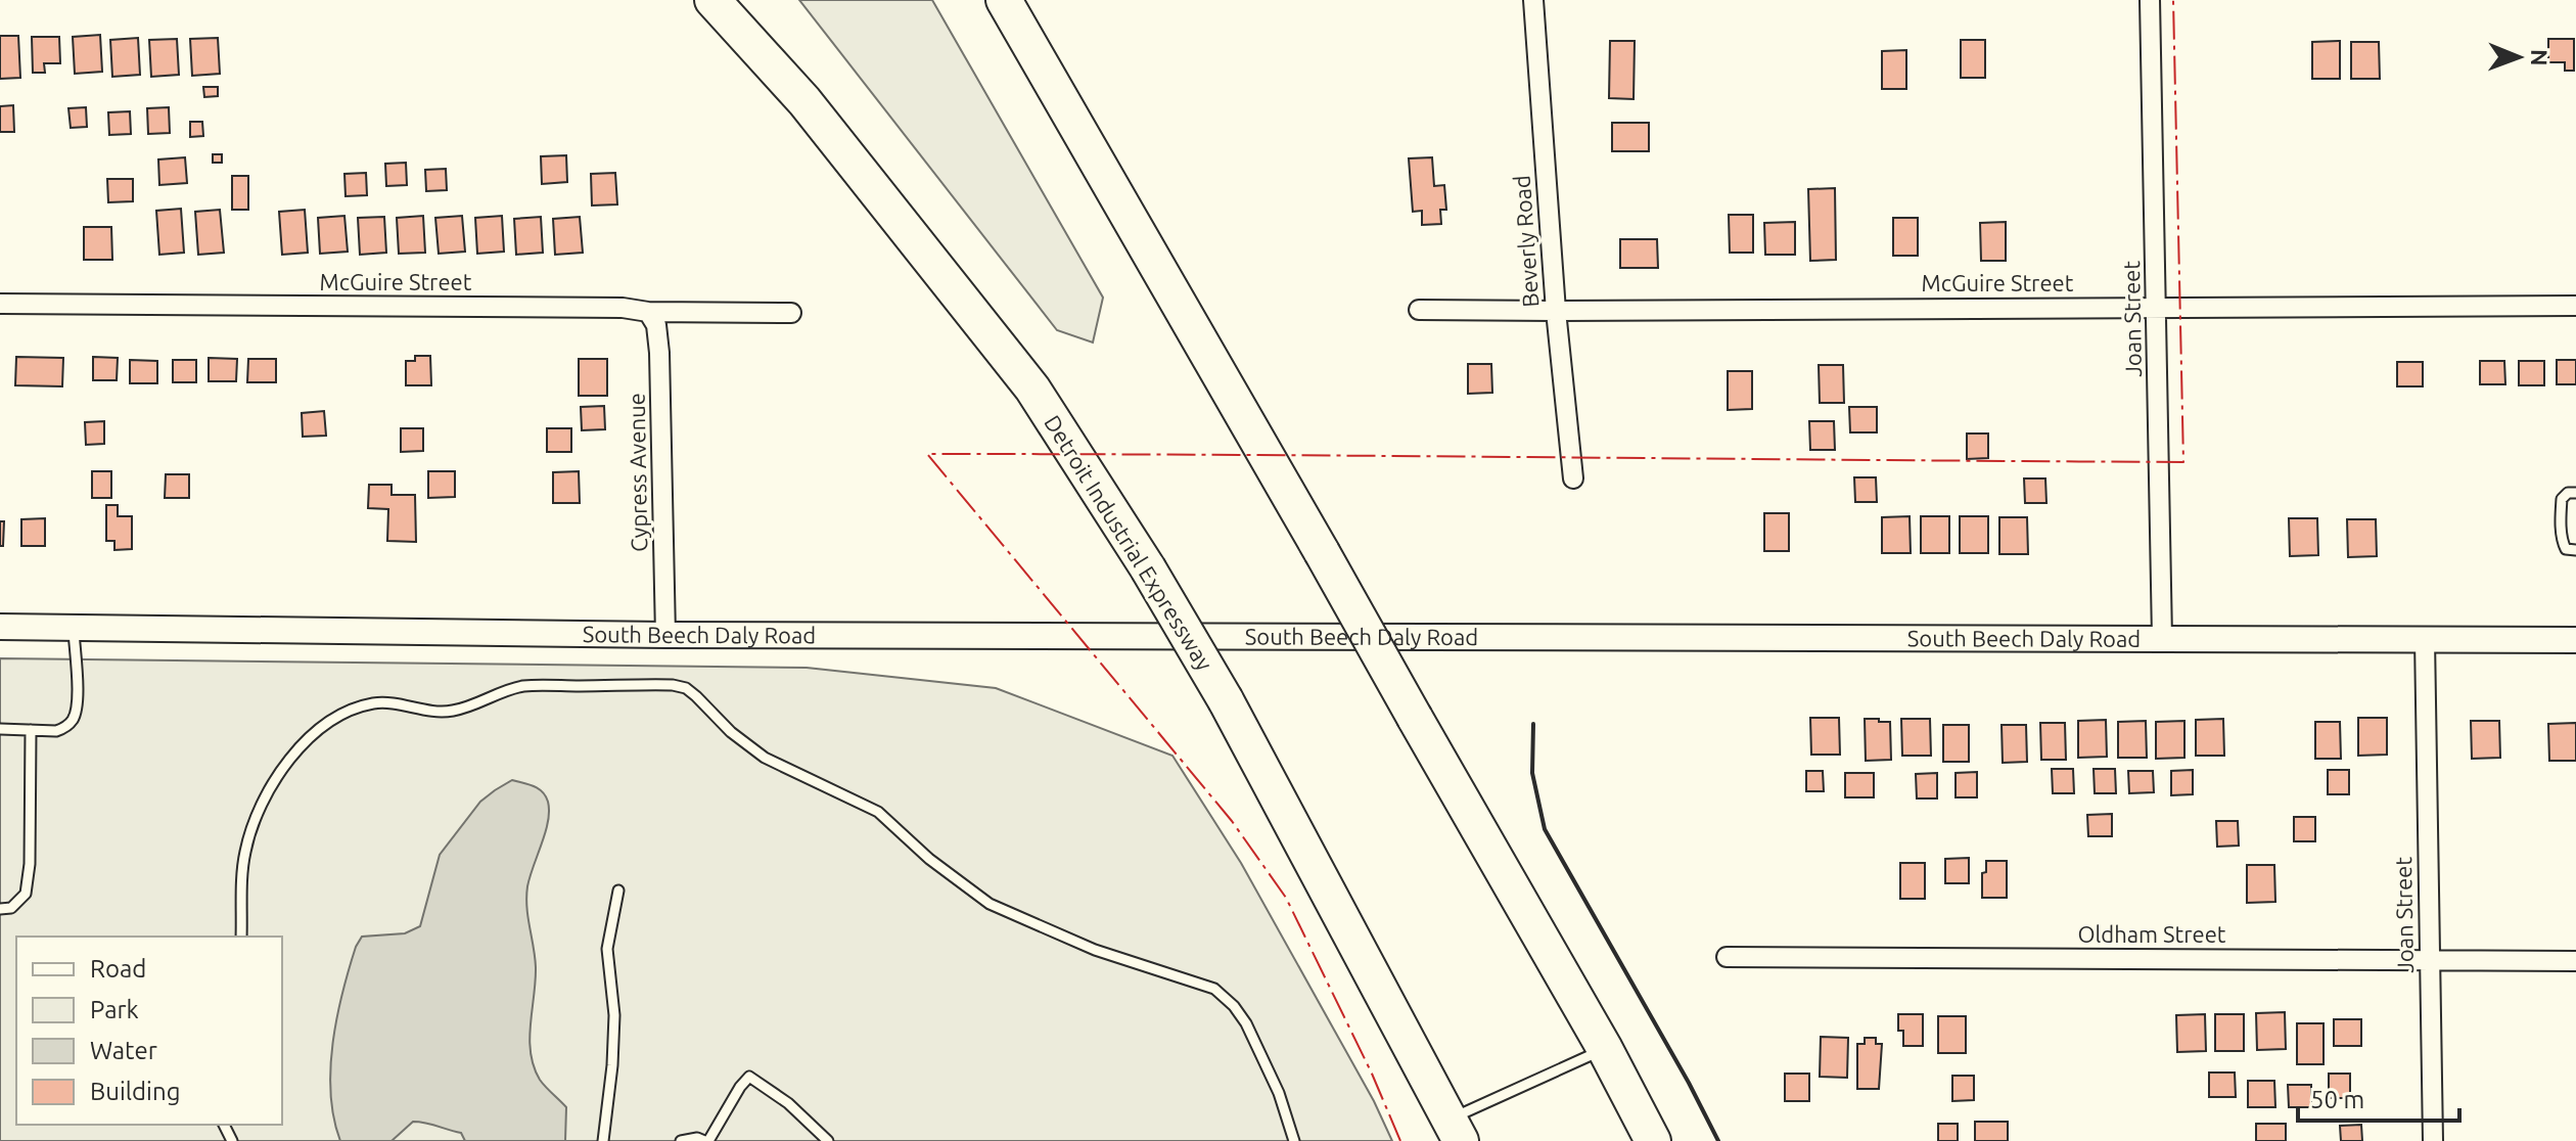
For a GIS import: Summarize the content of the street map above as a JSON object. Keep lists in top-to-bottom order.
{
  "streets": {
    "highway": ["Detroit Industrial Expressway"],
    "street": [
      "Beverly Road",
      "McGuire Street",
      "Joan Street",
      "Cypress Avenue",
      "South Beech Daly Road",
      "Oldham Street"
    ]
  },
  "crossings": [
    ["Beverly Road", "McGuire Street"],
    ["McGuire Street", "Joan Street"],
    ["McGuire Street", "Cypress Avenue"],
    ["Joan Street", "South Beech Daly Road"],
    ["Joan Street", "Oldham Street"],
    ["Cypress Avenue", "South Beech Daly Road"]
  ],
  "legend": [
    "Road",
    "Park",
    "Water",
    "Building"
  ],
  "scale_bar": "50 m",
  "north": "right"
}
